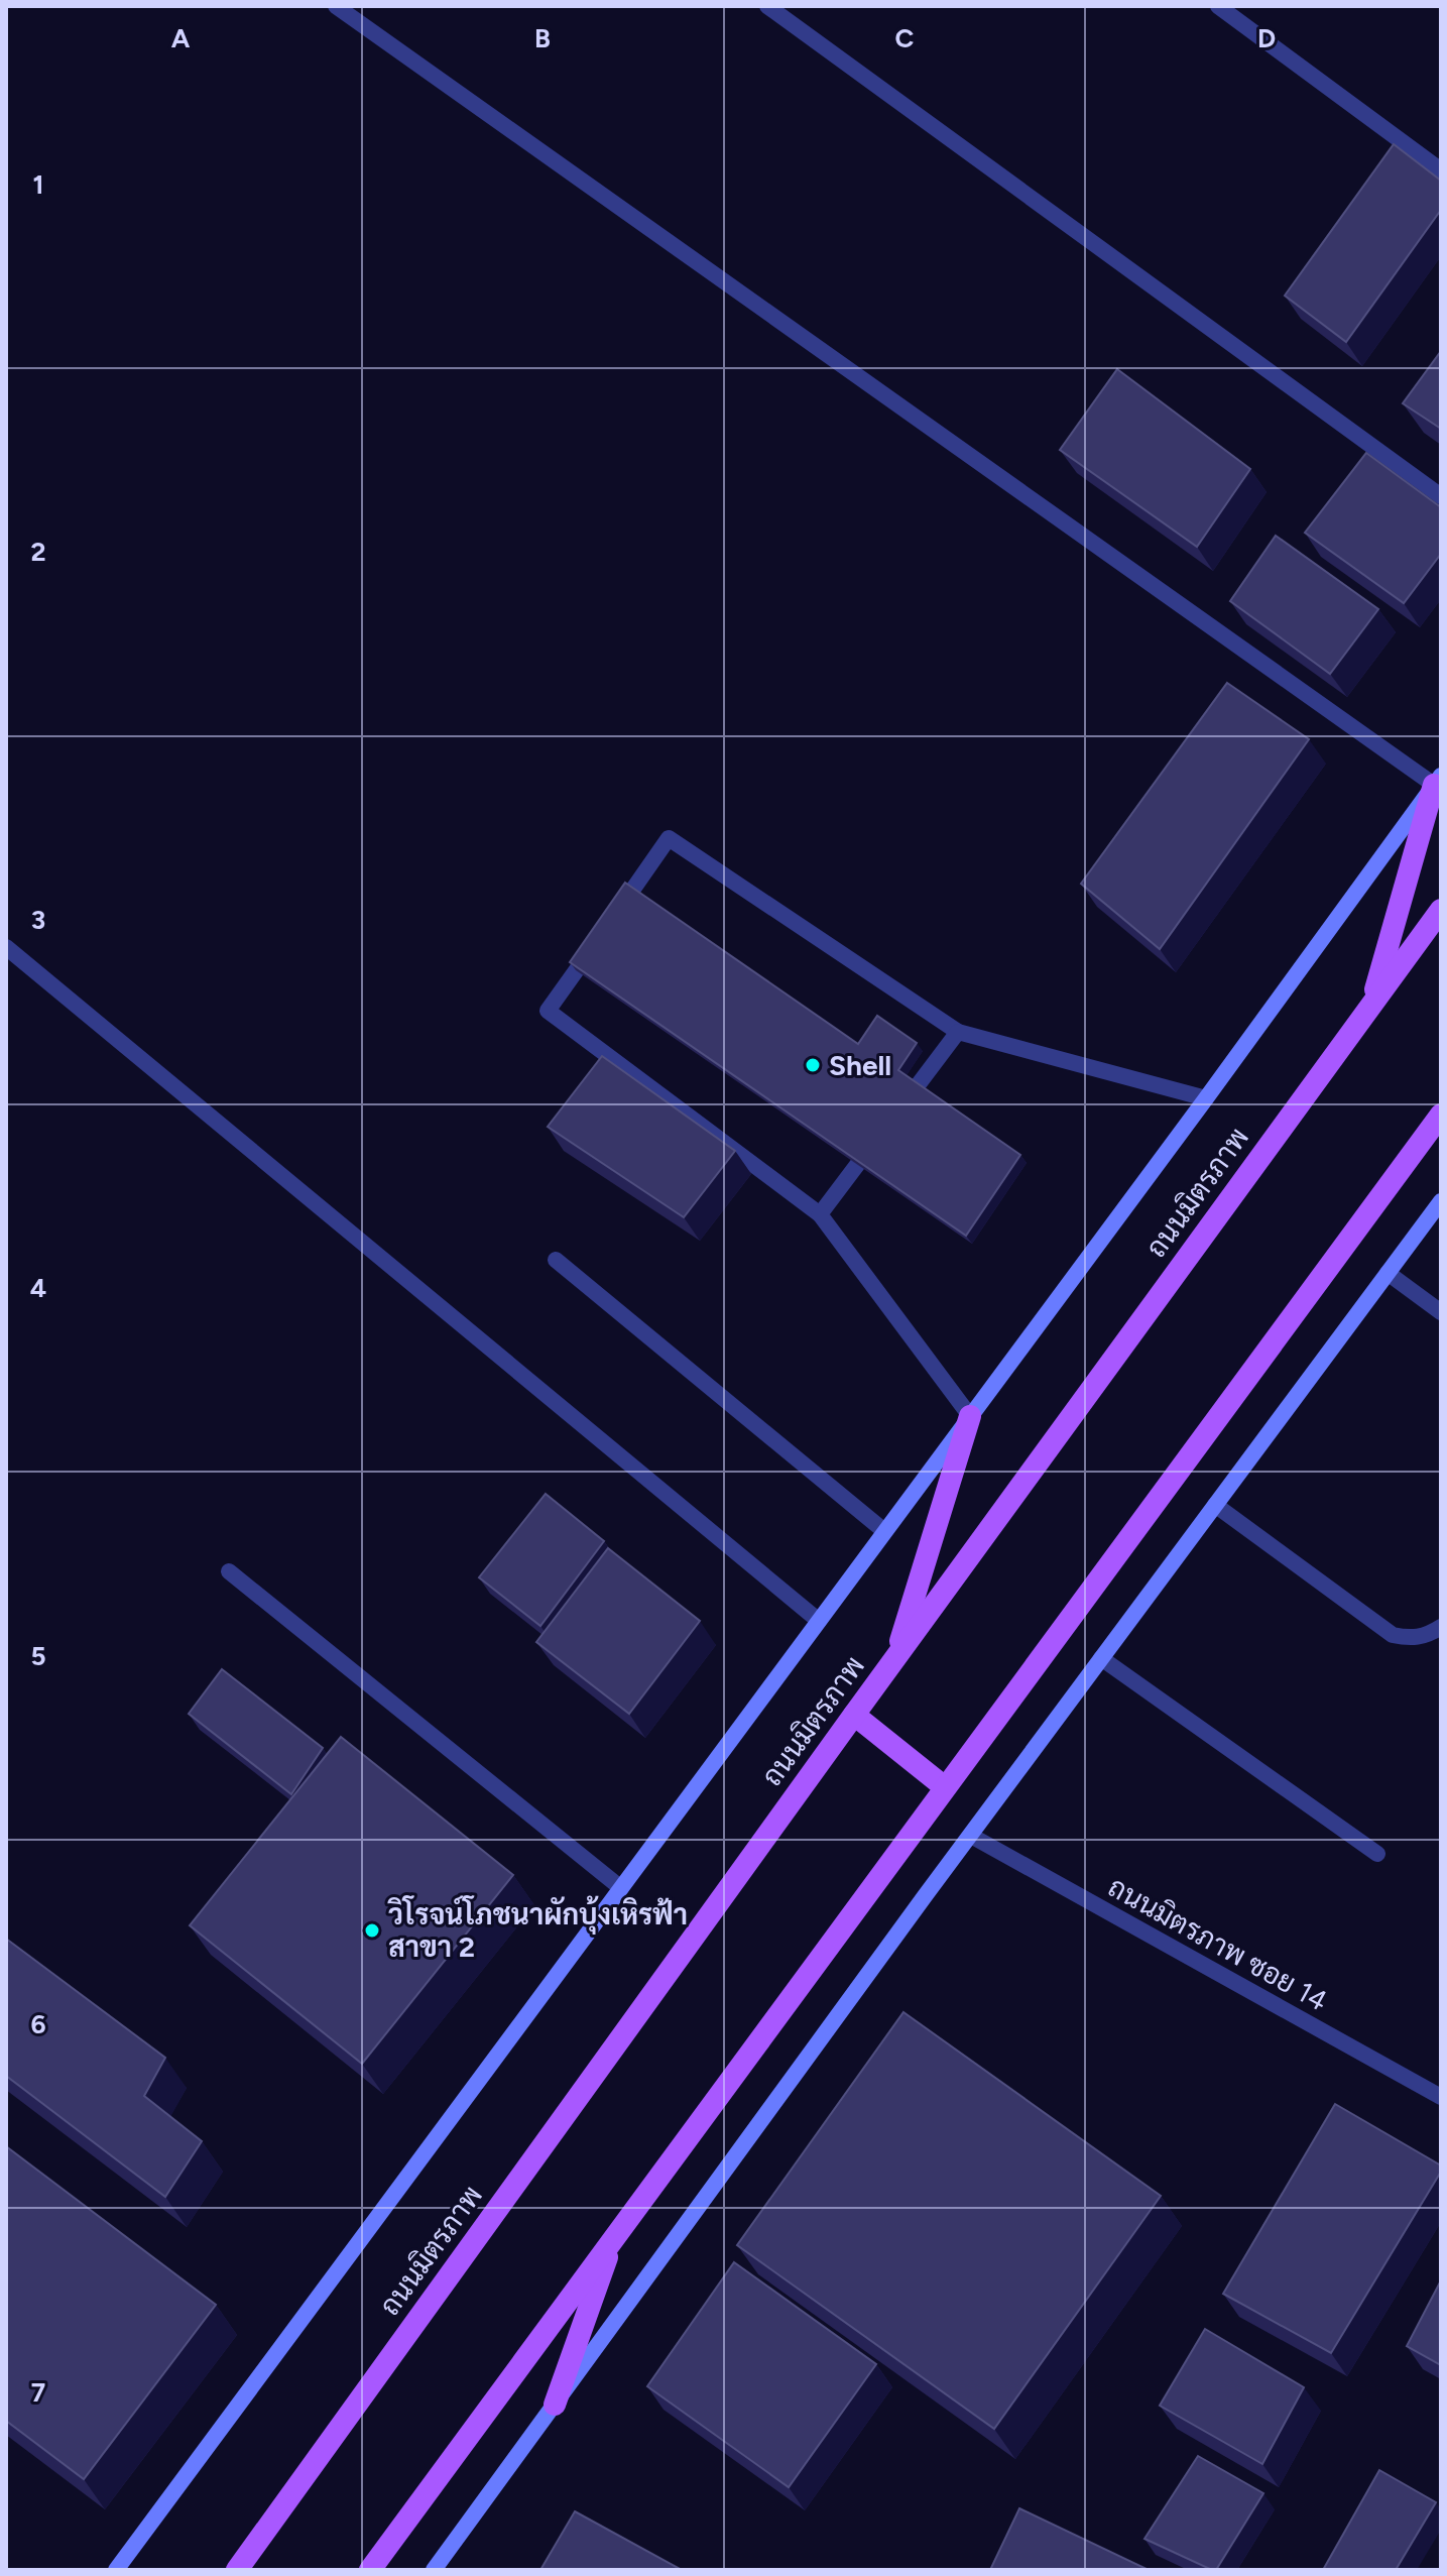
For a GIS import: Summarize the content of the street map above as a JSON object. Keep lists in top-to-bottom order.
{
  "streets": {
    "main road": ["ถนนมิตรภาพ"],
    "street": ["ถนนมิตรภาพ ซอย 14"]
  },
  "places": ["Shell", "วิโรจน์โภชนาผักบุ้งเหิรฟ้า สาขา 2"],
  "grid": {
    "columns": [
      "A",
      "B",
      "C",
      "D"
    ],
    "rows": [
      "1",
      "2",
      "3",
      "4",
      "5",
      "6",
      "7"
    ]
  }
}
